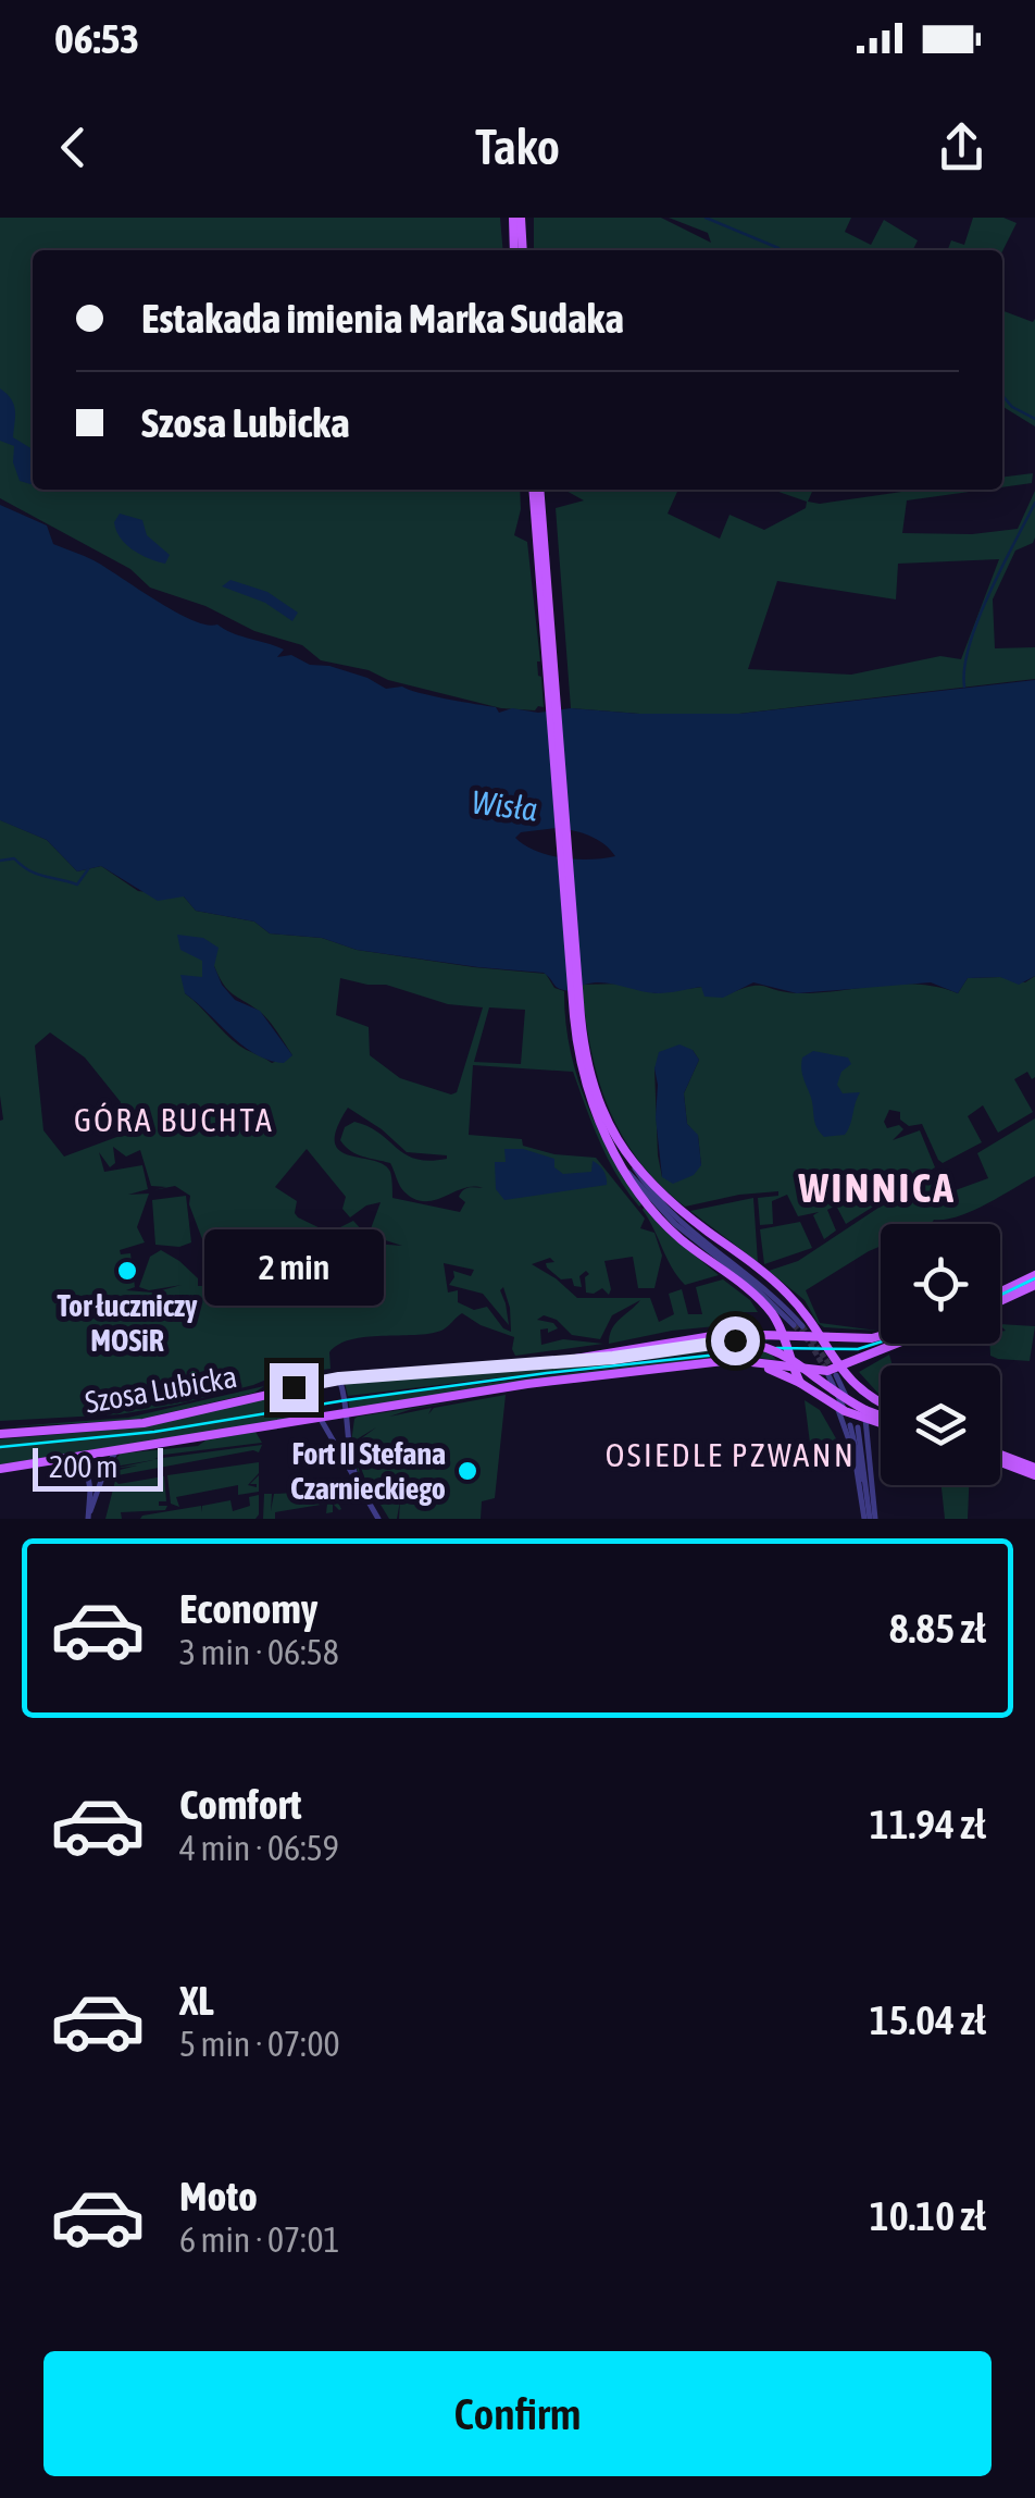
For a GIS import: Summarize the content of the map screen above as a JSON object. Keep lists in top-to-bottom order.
{
  "streets": {
    "main road": ["Szosa Lubicka"]
  },
  "districts": ["GÓRA BUCHTA", "WINNICA", "OSIEDLE PZWANN"],
  "water": ["Wisła"],
  "places": ["Tor łuczniczy MOSiR", "Fort II Stefana Czarnieckiego"],
  "scale_bar": "200 m",
  "page": {
    "status": "06:53",
    "header": "Tako",
    "banner": ["Estakada imienia Marka Sudaka", "Szosa Lubicka"],
    "bubble": "2 min",
    "scale": "200 m",
    "list": [
      {
        "name": "Economy",
        "note": "3 min · 06:58",
        "value": "8.85 zł"
      },
      {
        "name": "Comfort",
        "note": "4 min · 06:59",
        "value": "11.94 zł"
      },
      {
        "name": "XL",
        "note": "5 min · 07:00",
        "value": "15.04 zł"
      },
      {
        "name": "Moto",
        "note": "6 min · 07:01",
        "value": "10.10 zł"
      }
    ],
    "buttons": "Confirm"
  }
}
